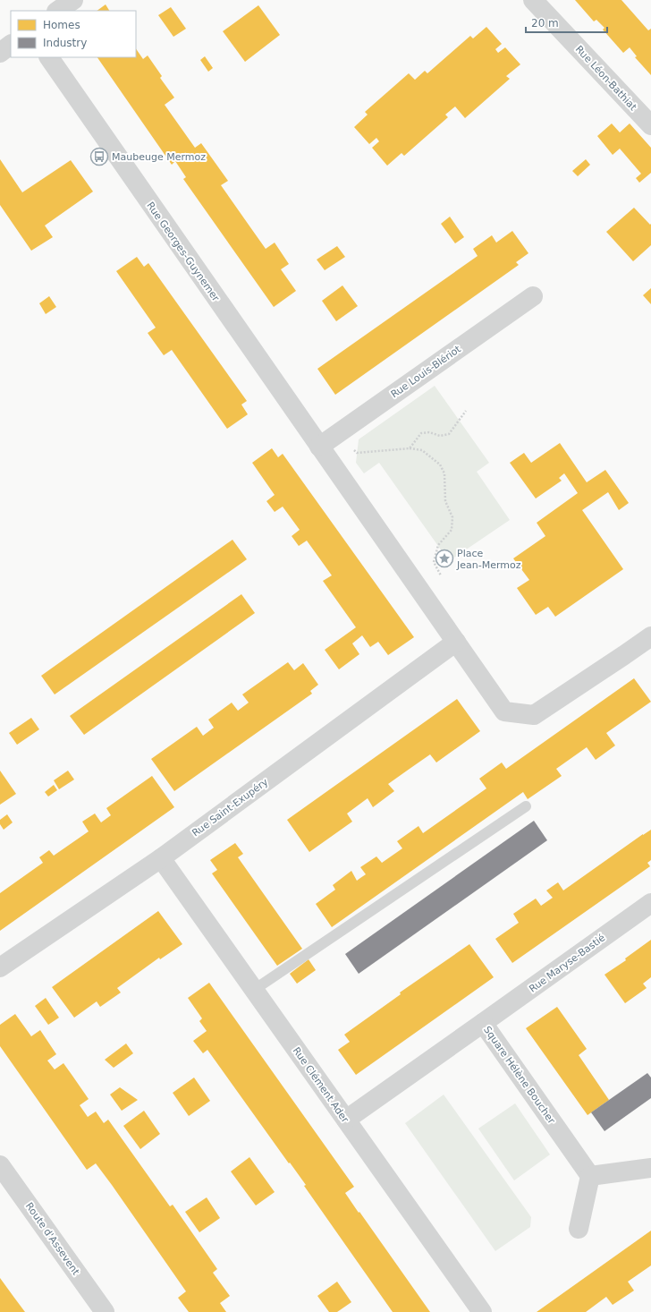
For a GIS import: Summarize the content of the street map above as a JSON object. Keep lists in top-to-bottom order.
{
  "streets": {
    "street": [
      "Rue Léon-Bathiat",
      "Rue Georges-Guynemer",
      "Rue Louis-Blériot",
      "Rue Saint-Exupéry",
      "Rue Maryse-Bastié",
      "Square Hélène Boucher",
      "Rue Clément Ader",
      "Route d'Assevent"
    ]
  },
  "crossings": [
    ["Rue Georges-Guynemer", "Rue Louis-Blériot"],
    ["Rue Saint-Exupéry", "Rue Clément Ader"],
    ["Rue Maryse-Bastié", "Square Hélène Boucher"],
    ["Square Hélène Boucher", "Rue Clément Ader"]
  ],
  "places": {
    "bus stop": ["Maubeuge Mermoz"],
    "place": ["Place Jean-Mermoz"]
  },
  "legend": ["Homes", "Industry"],
  "scale_bar": "20 m"
}
